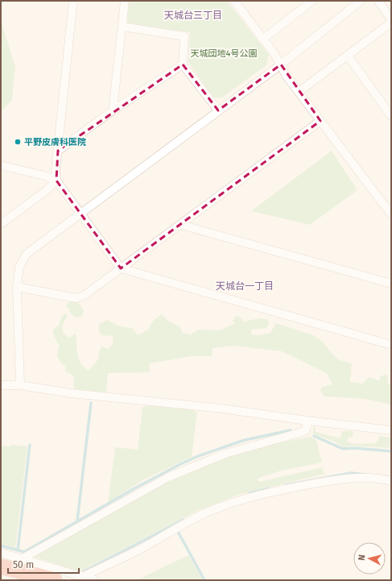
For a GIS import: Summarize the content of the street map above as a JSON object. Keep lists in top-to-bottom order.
{
  "districts": ["天城台三丁目", "天城台一丁目"],
  "parks": ["天城団地4号公園"],
  "places": ["平野皮膚科医院"],
  "scale_bar": "50 m",
  "north": "left"
}
